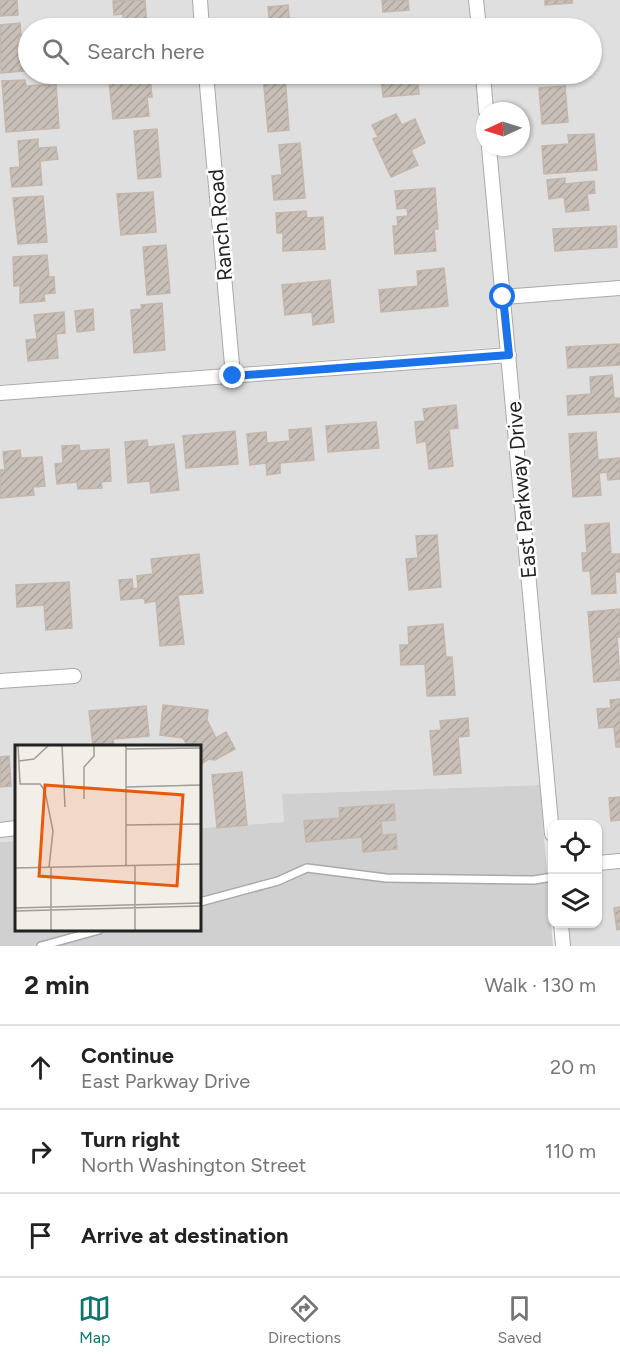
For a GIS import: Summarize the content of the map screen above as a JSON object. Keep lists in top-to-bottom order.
{
  "streets": {
    "street": ["Ranch Road", "East Parkway Drive"]
  },
  "north": "left",
  "page": {
    "search": "Search here",
    "heading": ["2 min", "Walk · 130 m"],
    "list": [
      ["Continue", "East Parkway Drive", "20 m"],
      ["Turn right", "North Washington Street", "110 m"],
      "Arrive at destination"
    ],
    "nav": ["Map", "Directions", "Saved"]
  }
}
